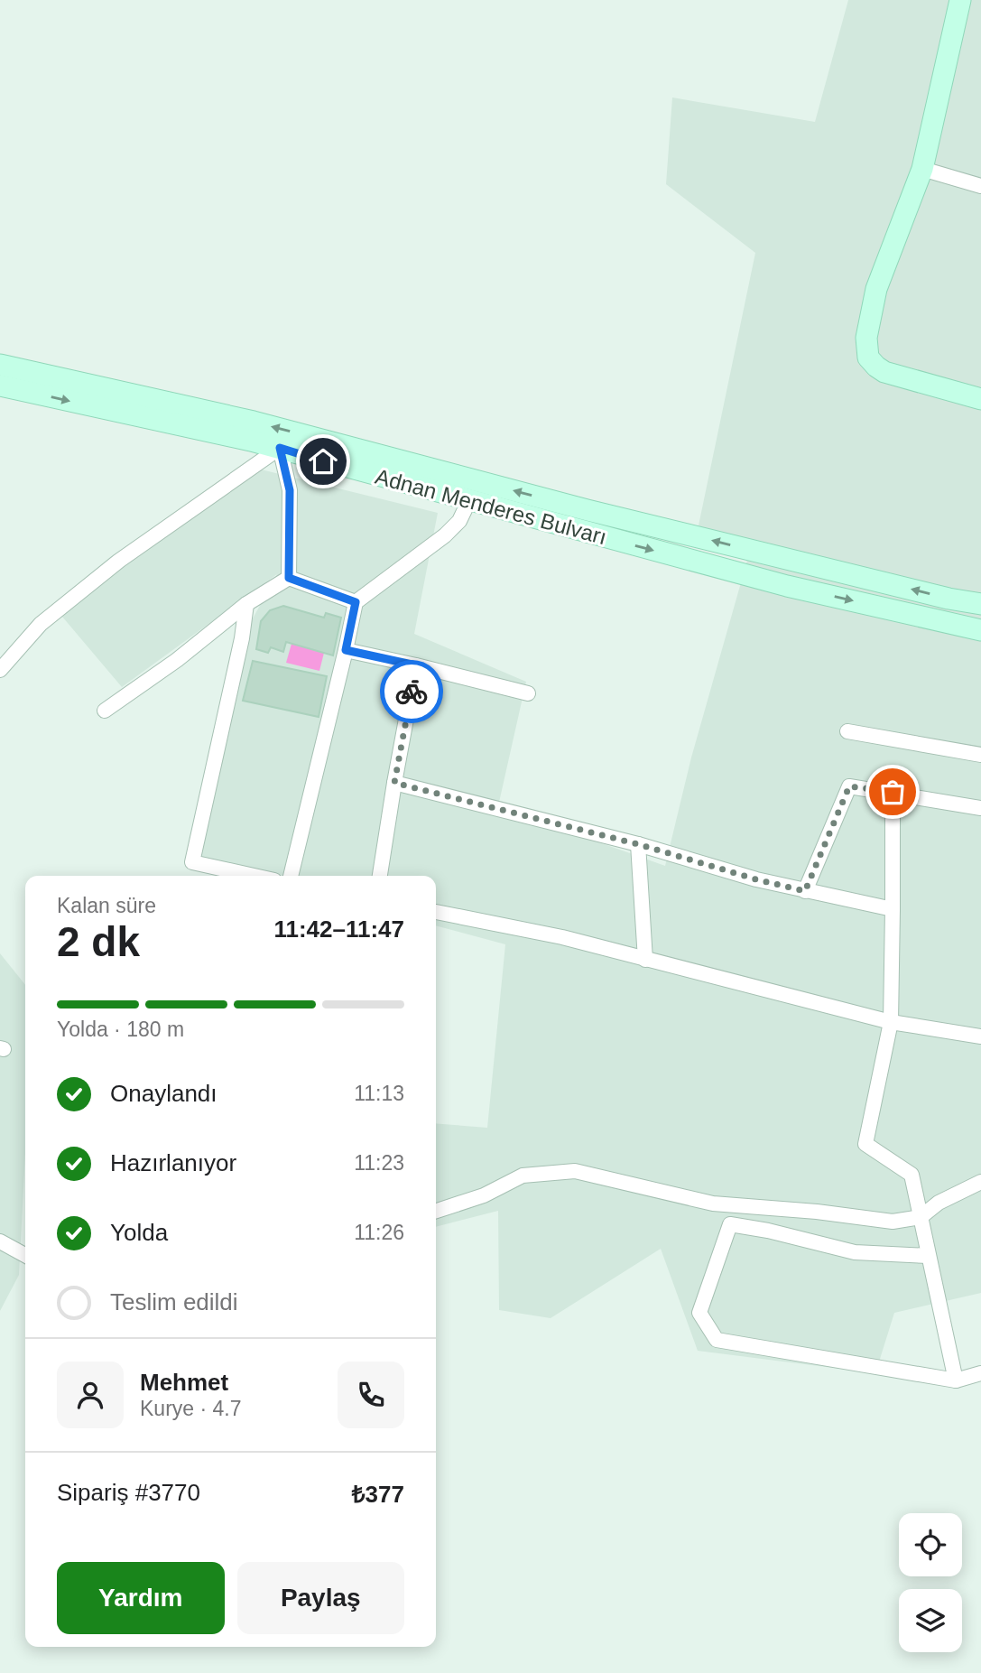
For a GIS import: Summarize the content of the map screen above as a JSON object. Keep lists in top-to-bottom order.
{
  "streets": {
    "main road": ["Adnan Menderes Bulvarı"]
  },
  "page": {
    "heading": ["2 dk", "Kalan süre", "11:42–11:47"],
    "panel": [
      "Mehmet",
      "Kurye · 4.7",
      "Sipariş #3770",
      "₺377"
    ],
    "bar": "Yolda · 180 m",
    "list": [
      ["Onaylandı", "11:13"],
      ["Hazırlanıyor", "11:23"],
      ["Yolda", "11:26"],
      "Teslim edildi"
    ],
    "buttons": ["Yardım", "Paylaş"]
  }
}
